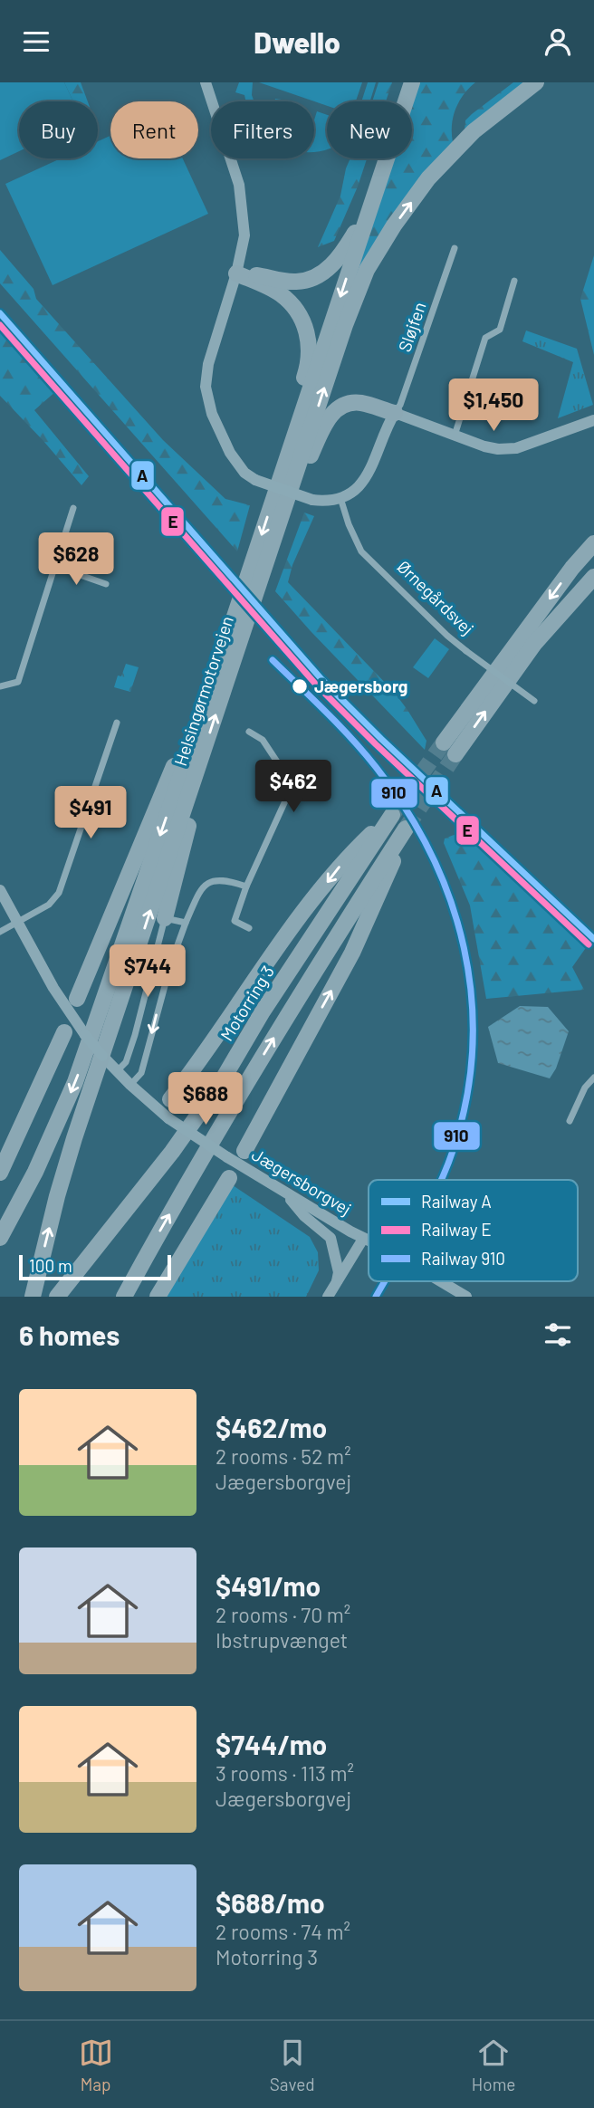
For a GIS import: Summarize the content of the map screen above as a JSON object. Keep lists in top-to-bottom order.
{
  "streets": {
    "highway": ["Helsingørmotorvejen", "Motorring 3"],
    "street": ["Sløjfen", "Ørnegårdsvej", "Jægersborgvej"]
  },
  "crossings": [
    ["Motorring 3", "Jægersborgvej"]
  ],
  "places": ["Jægersborg"],
  "lines": ["rail line A", "rail line E", "rail line 910"],
  "legend": ["Railway A", "Railway E", "Railway 910"],
  "scale_bar": "100 m",
  "page": {
    "header": "Dwello",
    "chip": [
      "Buy",
      "Rent",
      "Filters",
      "New"
    ],
    "price": [
      "$1,450",
      "$628",
      "$462",
      "$491",
      "$744",
      "$688"
    ],
    "scale": "100 m",
    "heading": "6 homes",
    "list": [
      {
        "name": "$462/mo",
        "note": "2 rooms · 52 m² · Jægersborgvej"
      },
      {
        "name": "$491/mo",
        "note": "2 rooms · 70 m² · Ibstrupvænget"
      },
      {
        "name": "$744/mo",
        "note": "3 rooms · 113 m² · Jægersborgvej"
      },
      {
        "name": "$688/mo",
        "note": "2 rooms · 74 m² · Motorring 3"
      }
    ],
    "tabs": ["Map", "Saved", "Home"]
  }
}
